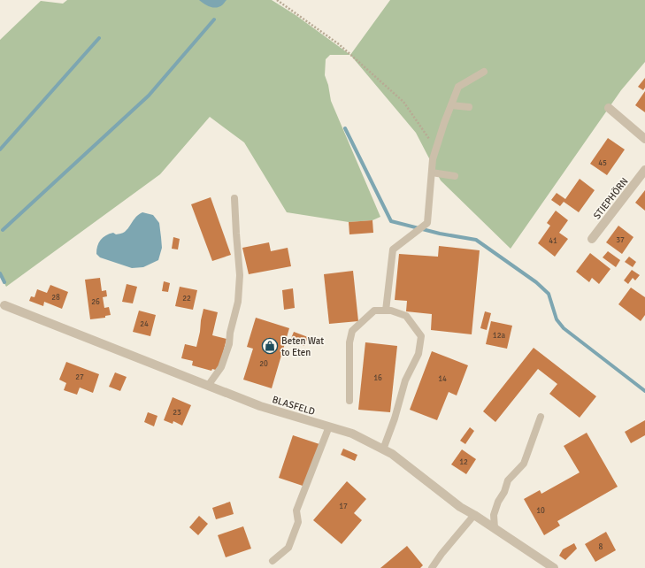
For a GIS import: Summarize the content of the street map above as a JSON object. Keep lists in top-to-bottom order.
{
  "streets": {
    "street": ["STIEPHÖRN", "BLASFELD"]
  },
  "places": {
    "shop": ["Beten Wat to Eten"]
  },
  "house_numbers": [
    "45",
    "37",
    "41",
    "28",
    "22",
    "26",
    "24",
    "12a",
    "20",
    "27",
    "16",
    "14",
    "23",
    "12",
    "17",
    "10",
    "8"
  ]
}
